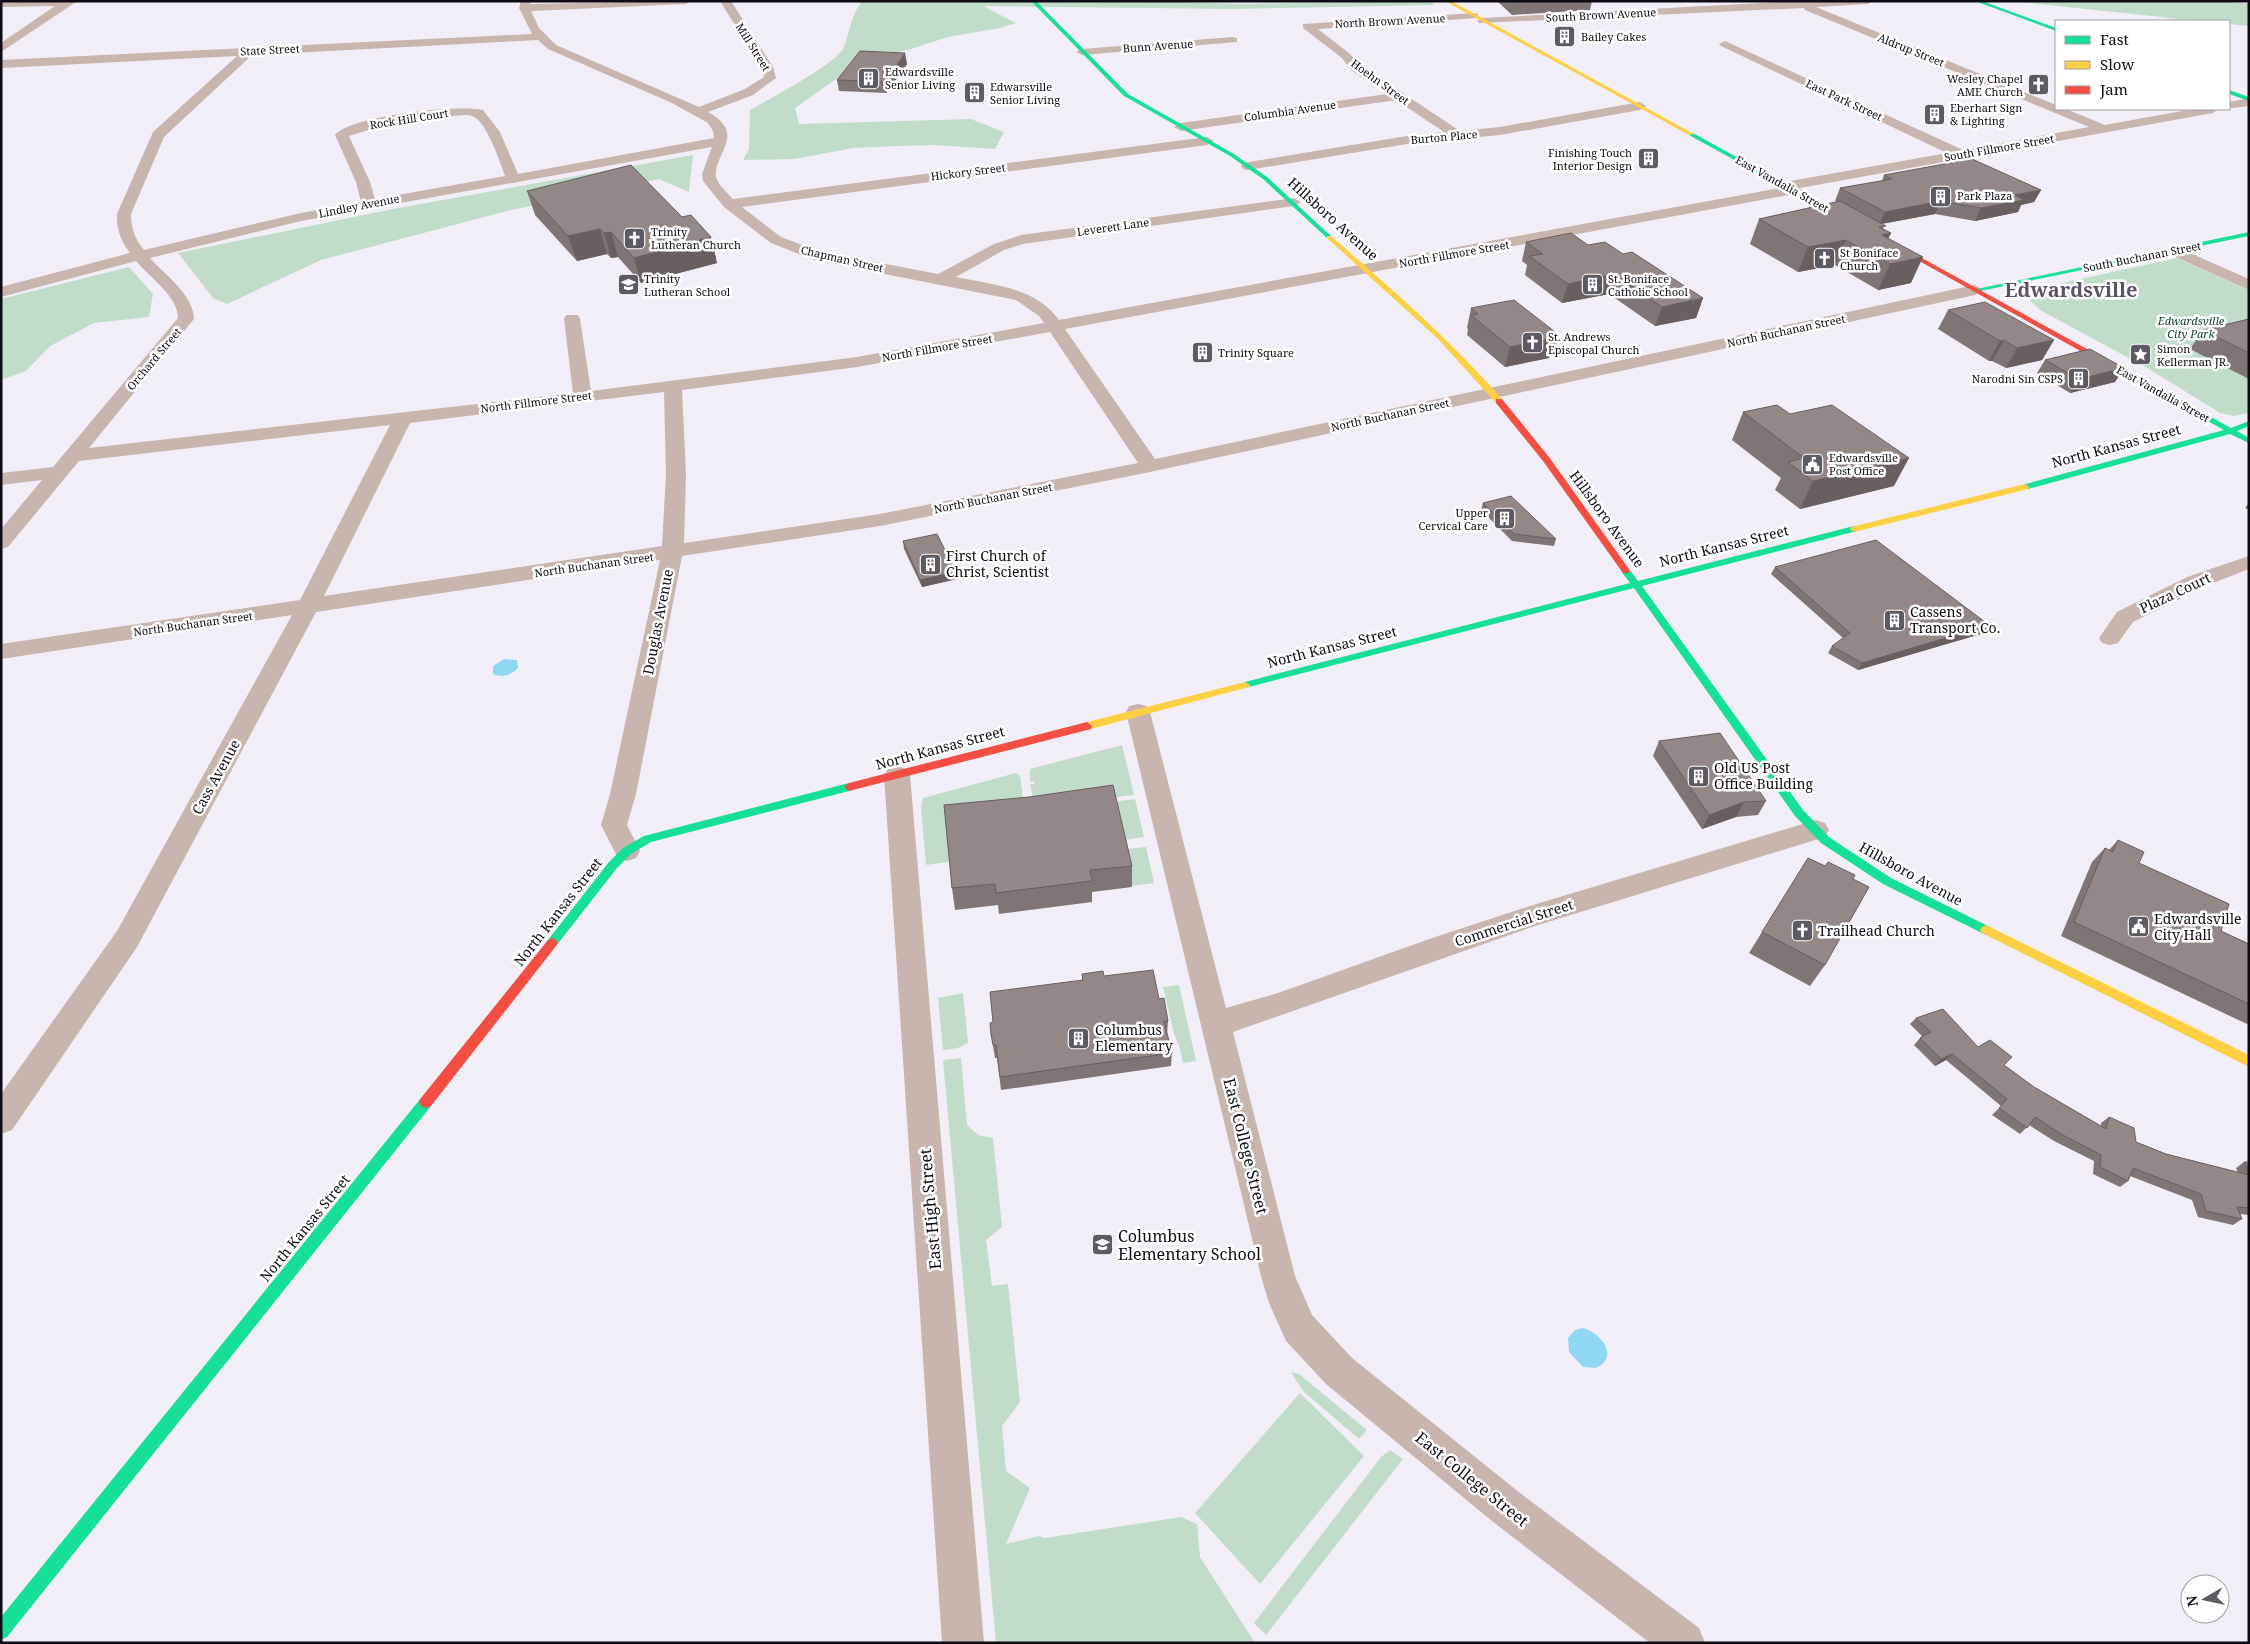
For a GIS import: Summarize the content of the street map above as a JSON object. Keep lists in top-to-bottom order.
{
  "streets": {
    "street": [
      "South Brown Avenue",
      "North Brown Avenue",
      "Bunn Avenue",
      "Mill Street",
      "State Street",
      "Aldrup Street",
      "Hoehn Street",
      "East Park Street",
      "Columbia Avenue",
      "Rock Hill Court",
      "Burton Place",
      "South Fillmore Street",
      "Hickory Street",
      "East Vandalia Street",
      "Lindley Avenue",
      "Hillsboro Avenue",
      "Leverett Lane",
      "North Fillmore Street",
      "South Buchanan Street",
      "Chapman Street",
      "North Buchanan Street",
      "Orchard Street",
      "North Kansas Street",
      "Plaza Court",
      "Douglas Avenue",
      "Cass Avenue",
      "Commercial Street",
      "East College Street",
      "East High Street"
    ]
  },
  "crossings": [
    ["South Brown Avenue", "North Brown Avenue"],
    ["South Brown Avenue", "Aldrup Street"],
    ["South Brown Avenue", "East Vandalia Street"],
    ["North Brown Avenue", "Hoehn Street"],
    ["North Brown Avenue", "East Vandalia Street"],
    ["Bunn Avenue", "Hillsboro Avenue"],
    ["State Street", "Orchard Street"],
    ["Aldrup Street", "South Fillmore Street"],
    ["Hoehn Street", "Columbia Avenue"],
    ["Hoehn Street", "Burton Place"],
    ["East Park Street", "South Fillmore Street"],
    ["Columbia Avenue", "Hillsboro Avenue"],
    ["Rock Hill Court", "Lindley Avenue"],
    ["Burton Place", "East Vandalia Street"],
    ["Burton Place", "Hillsboro Avenue"],
    ["South Fillmore Street", "East Vandalia Street"],
    ["South Fillmore Street", "North Fillmore Street"],
    ["Hickory Street", "Hillsboro Avenue"],
    ["Hickory Street", "Chapman Street"],
    ["East Vandalia Street", "North Fillmore Street"],
    ["East Vandalia Street", "South Buchanan Street"],
    ["East Vandalia Street", "North Buchanan Street"],
    ["East Vandalia Street", "North Kansas Street"],
    ["Lindley Avenue", "Chapman Street"],
    ["Lindley Avenue", "Orchard Street"],
    ["Hillsboro Avenue", "Leverett Lane"],
    ["Hillsboro Avenue", "North Fillmore Street"],
    ["Hillsboro Avenue", "North Buchanan Street"],
    ["Hillsboro Avenue", "North Kansas Street"],
    ["Hillsboro Avenue", "Commercial Street"],
    ["Leverett Lane", "Chapman Street"],
    ["North Fillmore Street", "Chapman Street"],
    ["North Fillmore Street", "Orchard Street"],
    ["North Fillmore Street", "Douglas Avenue"],
    ["North Fillmore Street", "Cass Avenue"],
    ["South Buchanan Street", "North Buchanan Street"],
    ["Chapman Street", "North Buchanan Street"],
    ["North Buchanan Street", "Douglas Avenue"],
    ["North Buchanan Street", "Cass Avenue"],
    ["North Kansas Street", "Douglas Avenue"],
    ["North Kansas Street", "East College Street"],
    ["North Kansas Street", "East High Street"],
    ["Commercial Street", "East College Street"]
  ],
  "districts": ["Edwardsville"],
  "parks": ["Edwardsville City Park"],
  "places": {
    "building": [
      "Bailey Cakes",
      "Edwardsville Senior Living",
      "Edwarsville Senior Living",
      "Eberhart Sign & Lighting",
      "Finishing Touch Interior Design",
      "Park Plaza",
      "St. Boniface Catholic School",
      "Trinity Square",
      "Narodni Sin CSPS",
      "Upper Cervical Care",
      "First Church of Christ, Scientist",
      "Cassens Transport Co.",
      "Old US Post Office Building",
      "Columbus Elementary"
    ],
    "church": [
      "Wesley Chapel AME Church",
      "Trinity Lutheran Church",
      "St Boniface Church",
      "St. Andrews Episcopal Church",
      "Trailhead Church"
    ],
    "school or university": ["Trinity Lutheran School", "Columbus Elementary School"],
    "place": ["Simon Kellerman JR."],
    "public building": ["Edwardsville Post Office", "Edwardsville City Hall"]
  },
  "legend": ["Fast", "Slow", "Jam"],
  "north": "left"
}
